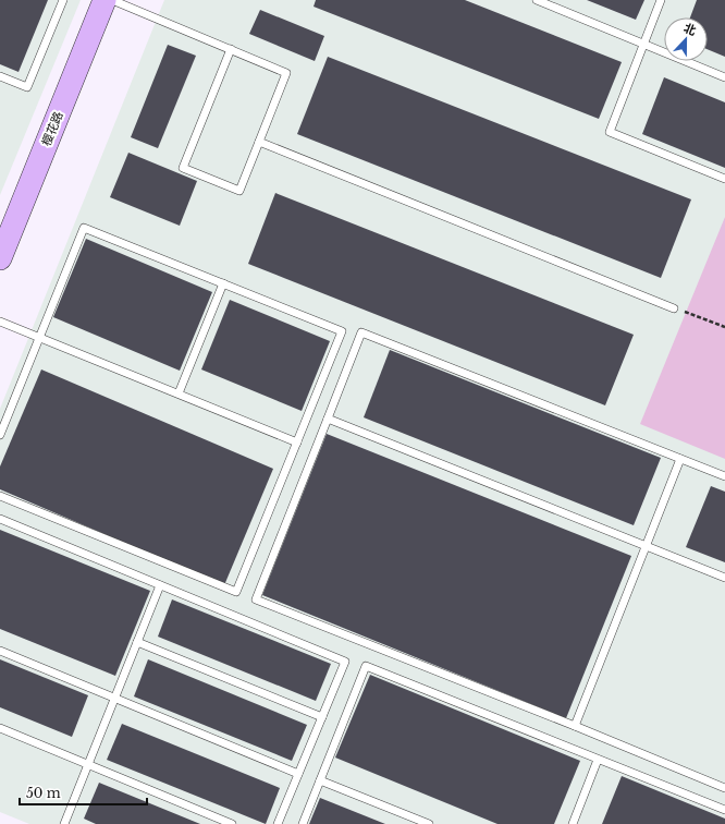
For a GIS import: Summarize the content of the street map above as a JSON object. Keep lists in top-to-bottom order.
{
  "streets": {
    "street": ["樱花路"]
  },
  "scale_bar": "50 m",
  "north": "top"
}
